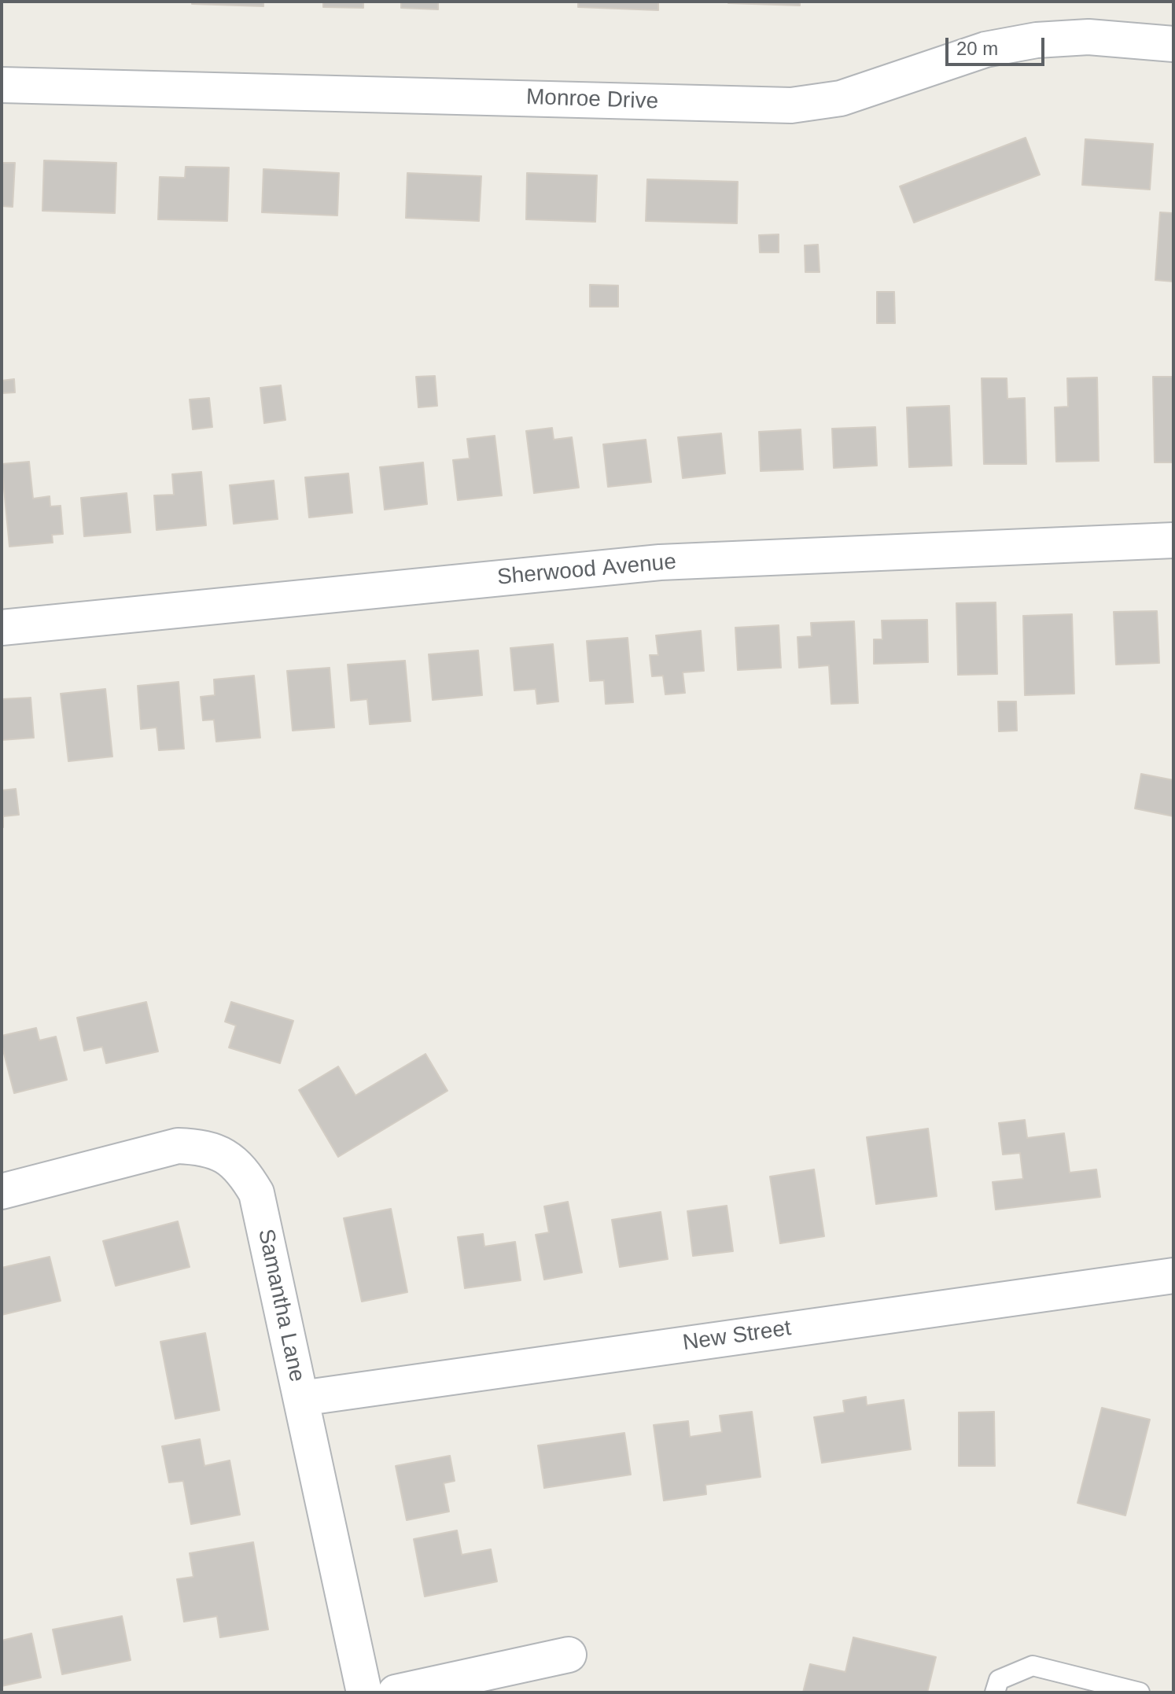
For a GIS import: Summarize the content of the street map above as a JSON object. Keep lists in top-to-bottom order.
{
  "streets": {
    "street": [
      "Monroe Drive",
      "Sherwood Avenue",
      "Samantha Lane",
      "New Street"
    ]
  },
  "crossings": [
    ["Samantha Lane", "New Street"]
  ],
  "scale_bar": "20 m"
}
